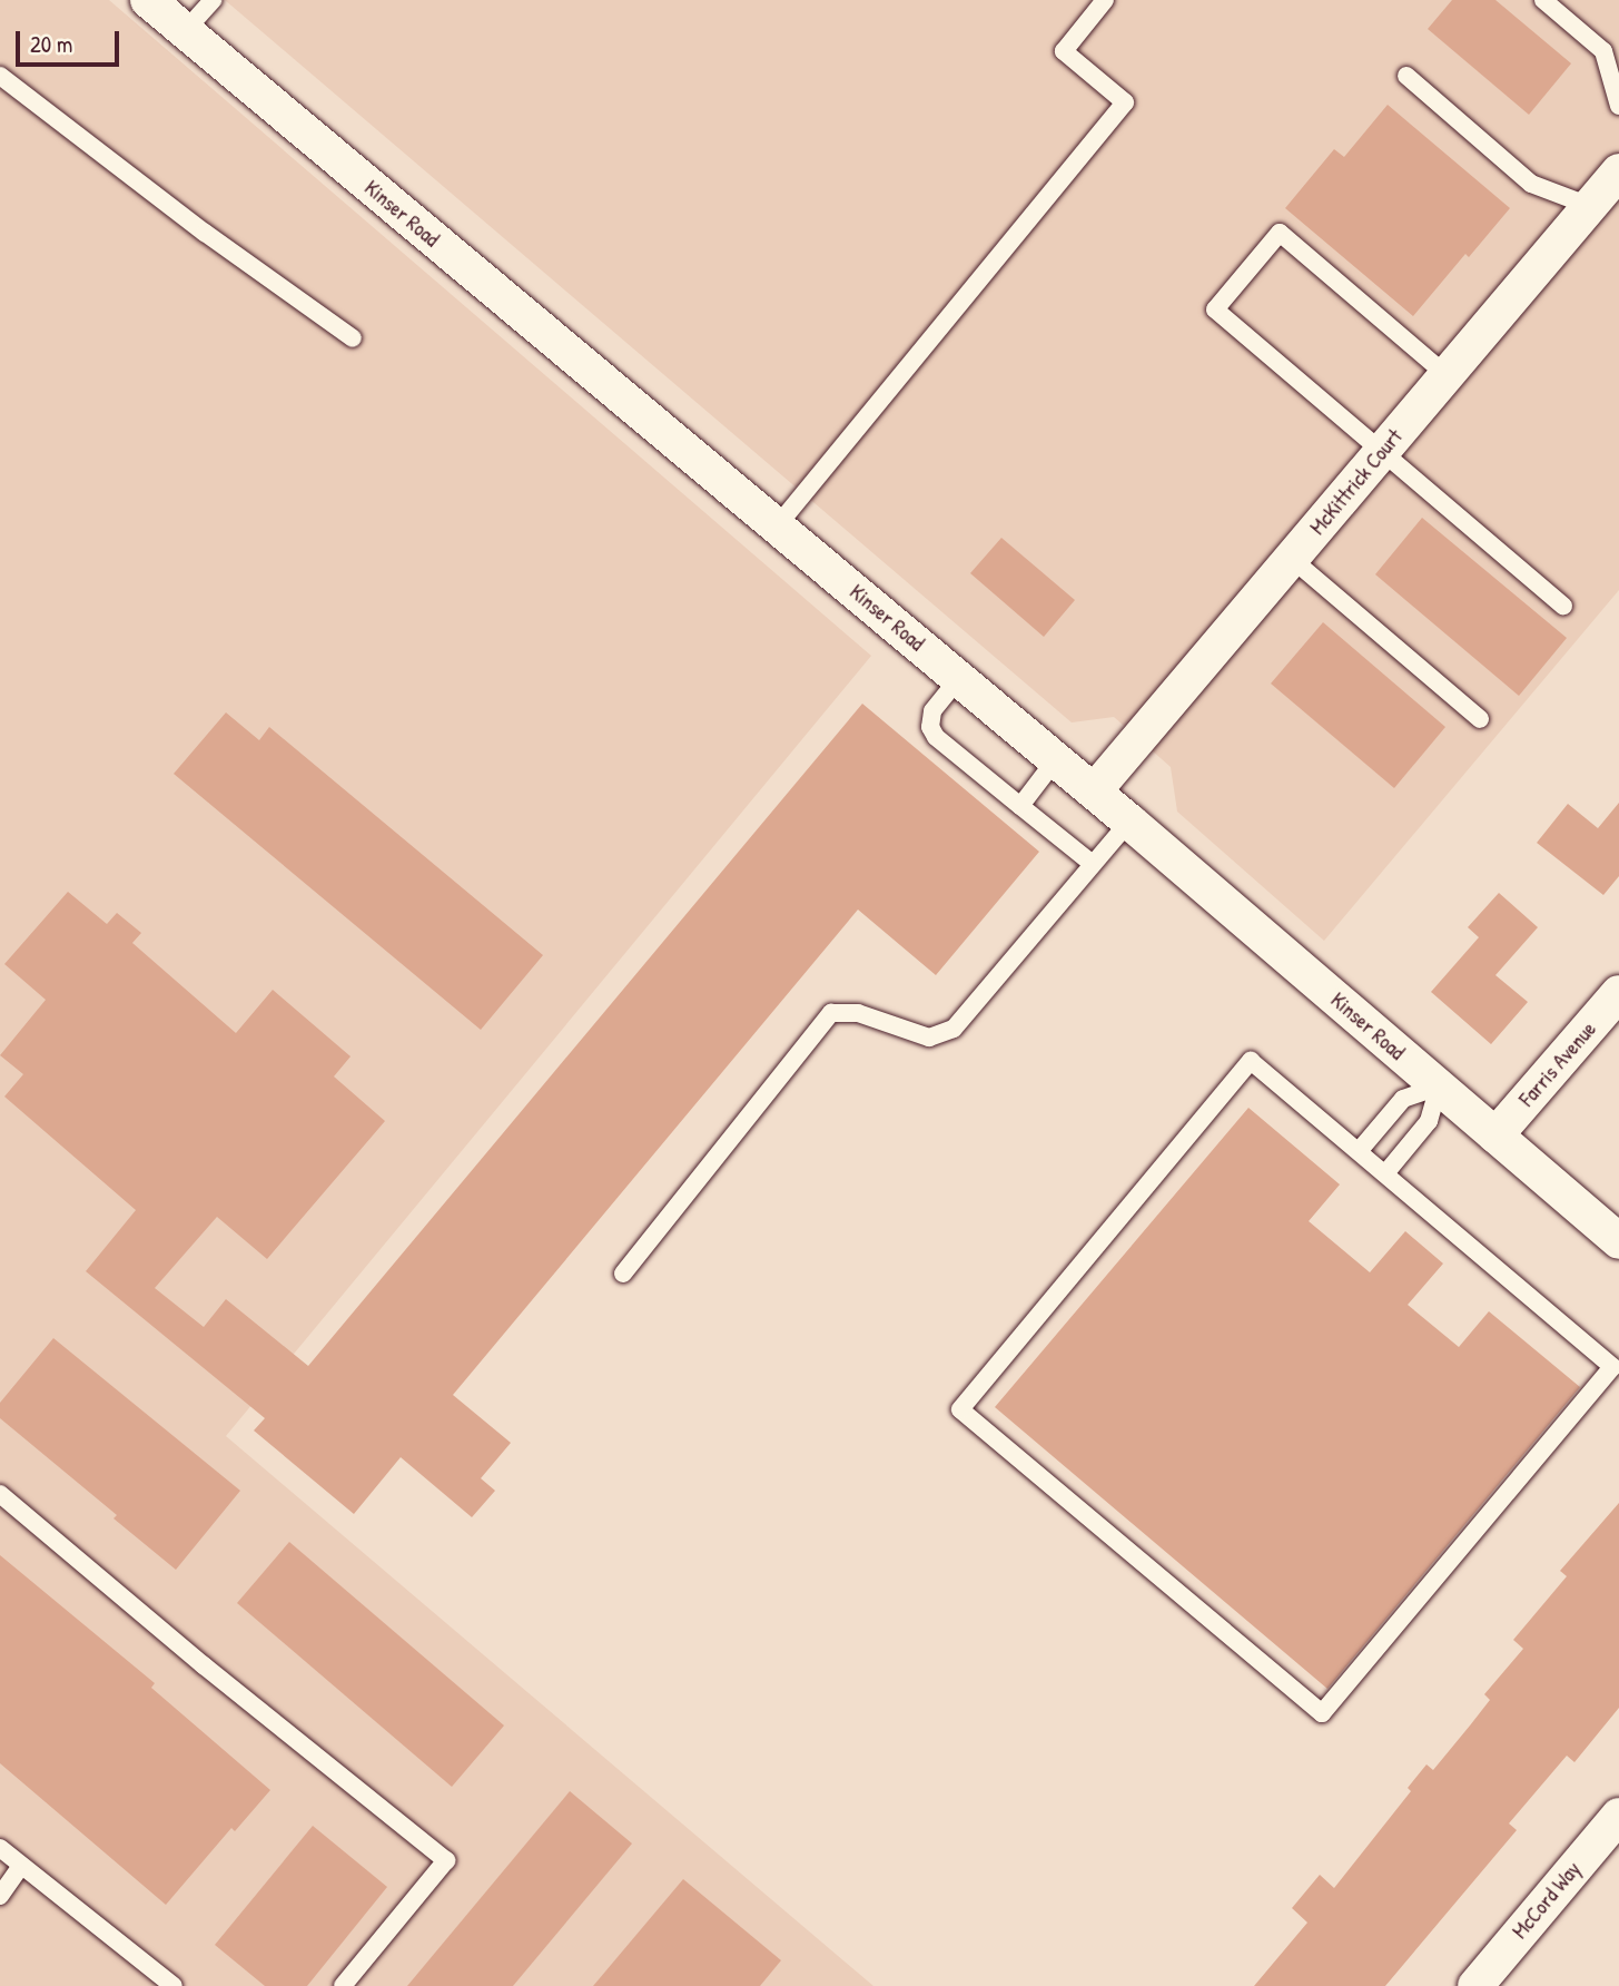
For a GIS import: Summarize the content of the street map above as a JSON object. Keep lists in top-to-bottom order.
{
  "streets": {
    "street": [
      "Kinser Road",
      "McKittrick Court",
      "Farris Avenue",
      "McCord Way"
    ]
  },
  "crossings": [
    ["Kinser Road", "McKittrick Court"],
    ["Kinser Road", "Farris Avenue"]
  ],
  "scale_bar": "20 m"
}
